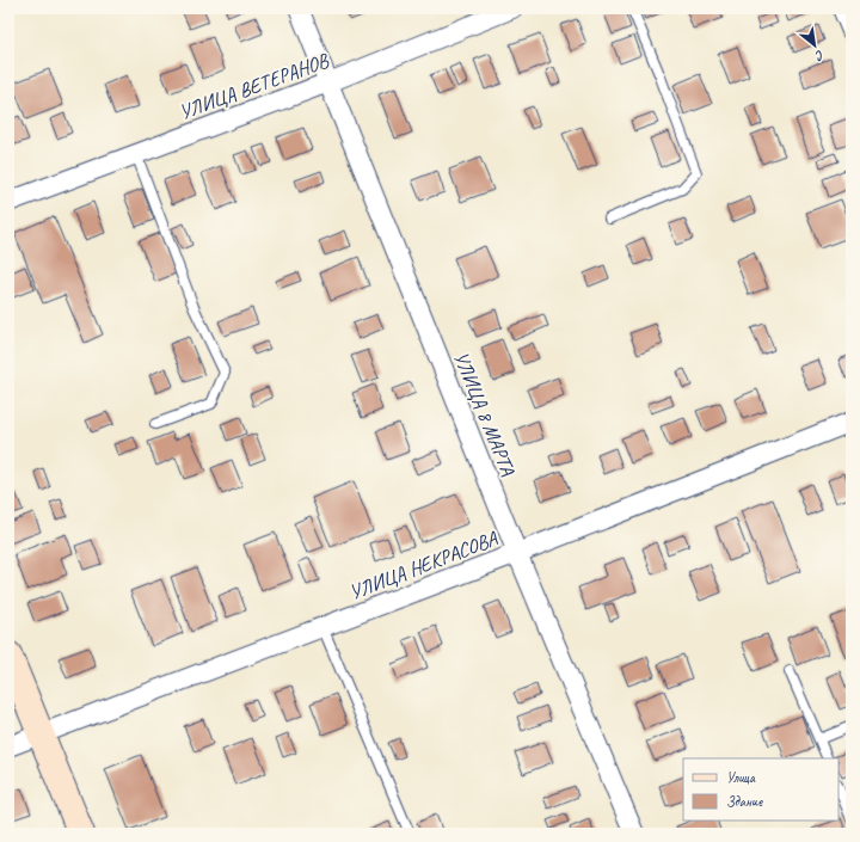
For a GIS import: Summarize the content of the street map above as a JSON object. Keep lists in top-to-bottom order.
{
  "streets": {
    "street": ["УЛИЦА ВЕТЕРАНОВ", "УЛИЦА 8 МАРТА", "УЛИЦА НЕКРАСОВА"]
  },
  "crossings": [
    ["УЛИЦА ВЕТЕРАНОВ", "УЛИЦА 8 МАРТА"],
    ["УЛИЦА 8 МАРТА", "УЛИЦА НЕКРАСОВА"]
  ],
  "legend": ["Улица", "Здание"],
  "north": "bottom right"
}
